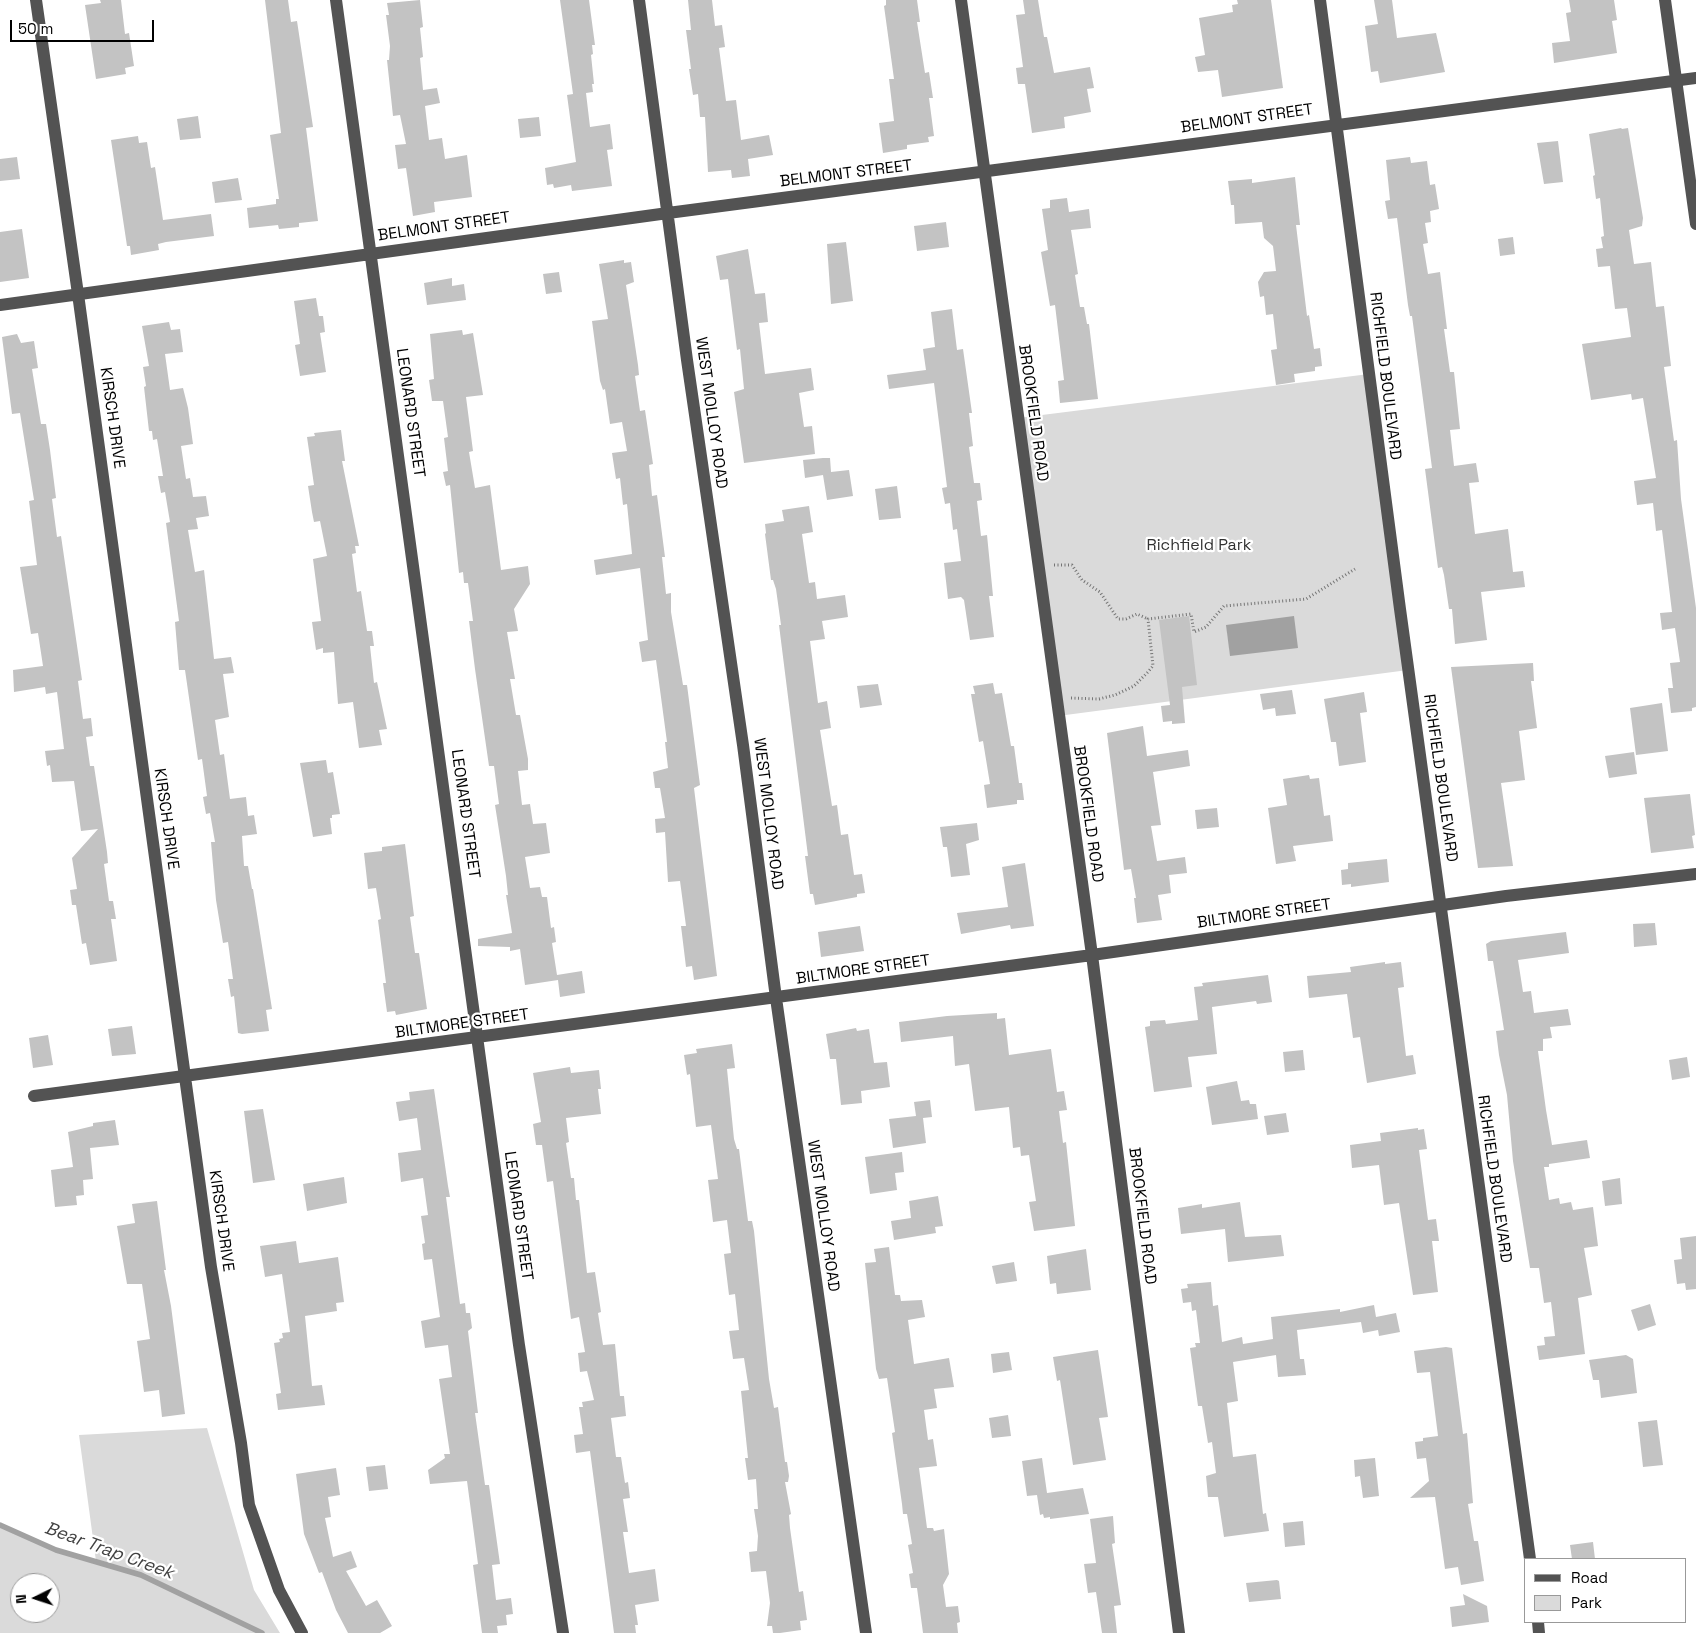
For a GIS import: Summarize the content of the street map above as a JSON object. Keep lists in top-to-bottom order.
{
  "streets": {
    "street": [
      "BELMONT STREET",
      "RICHFIELD BOULEVARD",
      "LEONARD STREET",
      "WEST MOLLOY ROAD",
      "BROOKFIELD ROAD",
      "KIRSCH DRIVE",
      "BILTMORE STREET"
    ]
  },
  "crossings": [
    ["BELMONT STREET", "RICHFIELD BOULEVARD"],
    ["BELMONT STREET", "LEONARD STREET"],
    ["BELMONT STREET", "WEST MOLLOY ROAD"],
    ["BELMONT STREET", "BROOKFIELD ROAD"],
    ["BELMONT STREET", "KIRSCH DRIVE"],
    ["RICHFIELD BOULEVARD", "BILTMORE STREET"],
    ["LEONARD STREET", "BILTMORE STREET"],
    ["WEST MOLLOY ROAD", "BILTMORE STREET"],
    ["BROOKFIELD ROAD", "BILTMORE STREET"],
    ["KIRSCH DRIVE", "BILTMORE STREET"]
  ],
  "water": ["Bear Trap Creek"],
  "parks": ["Richfield Park"],
  "legend": ["Road", "Park"],
  "scale_bar": "50 m",
  "north": "left"
}
